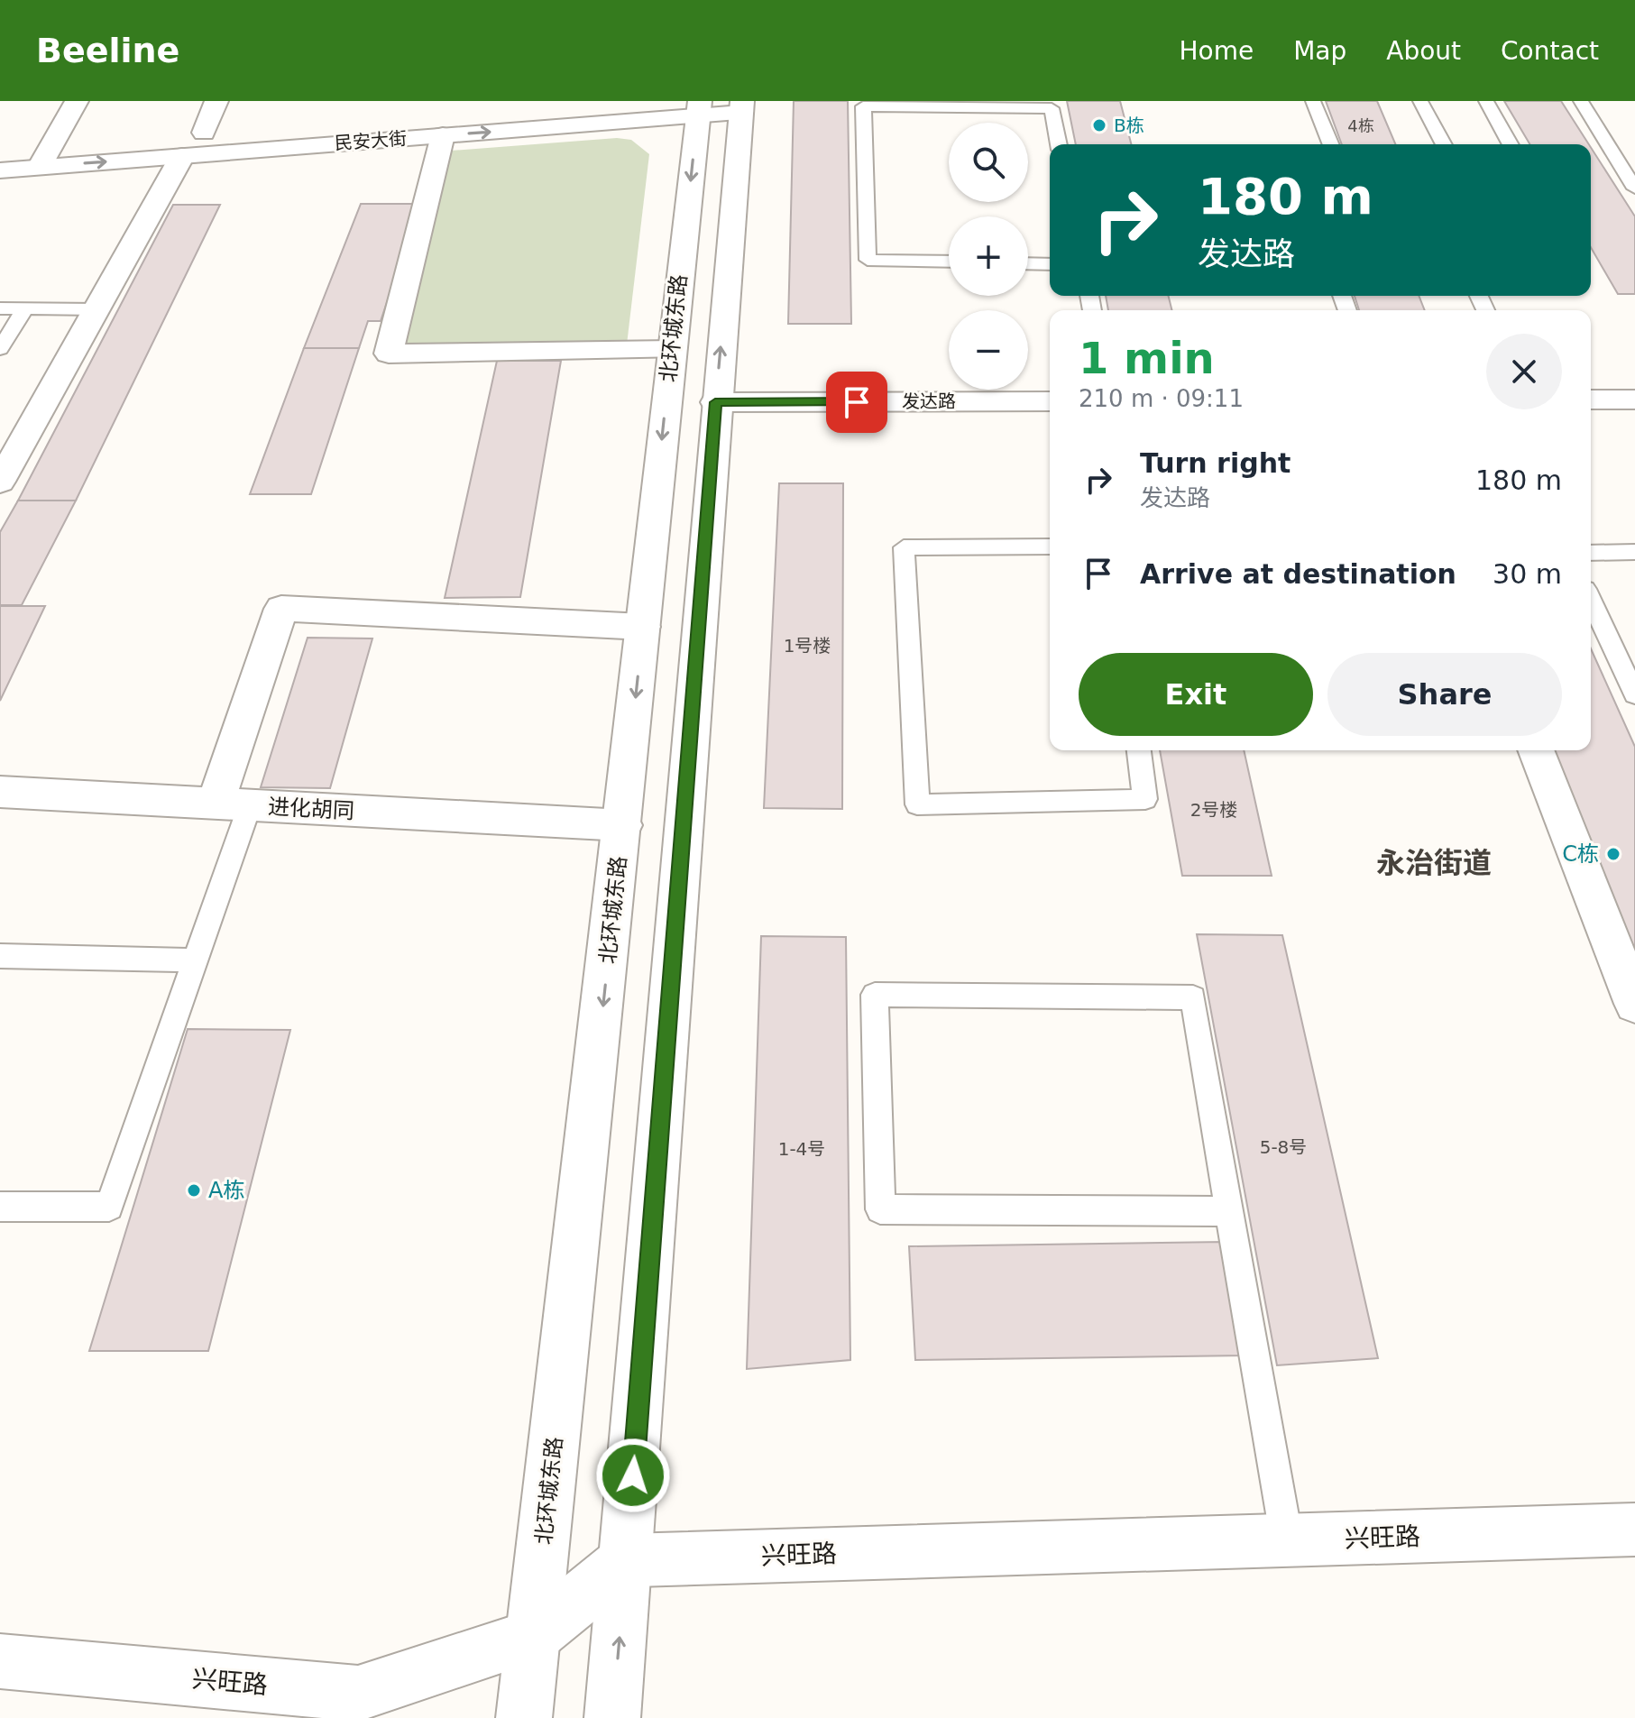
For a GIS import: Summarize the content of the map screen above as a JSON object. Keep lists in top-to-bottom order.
{
  "streets": {
    "main road": [
      "民安大街",
      "北环城东路",
      "发达路",
      "进化胡同",
      "兴旺路"
    ]
  },
  "crossings": [
    ["民安大街", "北环城东路"],
    ["北环城东路", "进化胡同"],
    ["北环城东路", "兴旺路"]
  ],
  "districts": ["永治街道"],
  "places": ["B栋", "C栋", "A栋"],
  "house_numbers": [
    "4栋",
    "1号楼",
    "2号楼",
    "5-8号",
    "1-4号"
  ],
  "page": {
    "header": "Beeline",
    "nav": [
      "Home",
      "Map",
      "About",
      "Contact"
    ],
    "map_buttons": ["+", "−"],
    "turn": ["180 m", "发达路"],
    "heading": ["1 min", "210 m · 09:11"],
    "list": [
      {
        "name": "Turn right",
        "note": "发达路",
        "value": "180 m"
      },
      {
        "name": "Arrive at destination",
        "value": "30 m"
      }
    ],
    "buttons": ["Exit", "Share"]
  }
}
